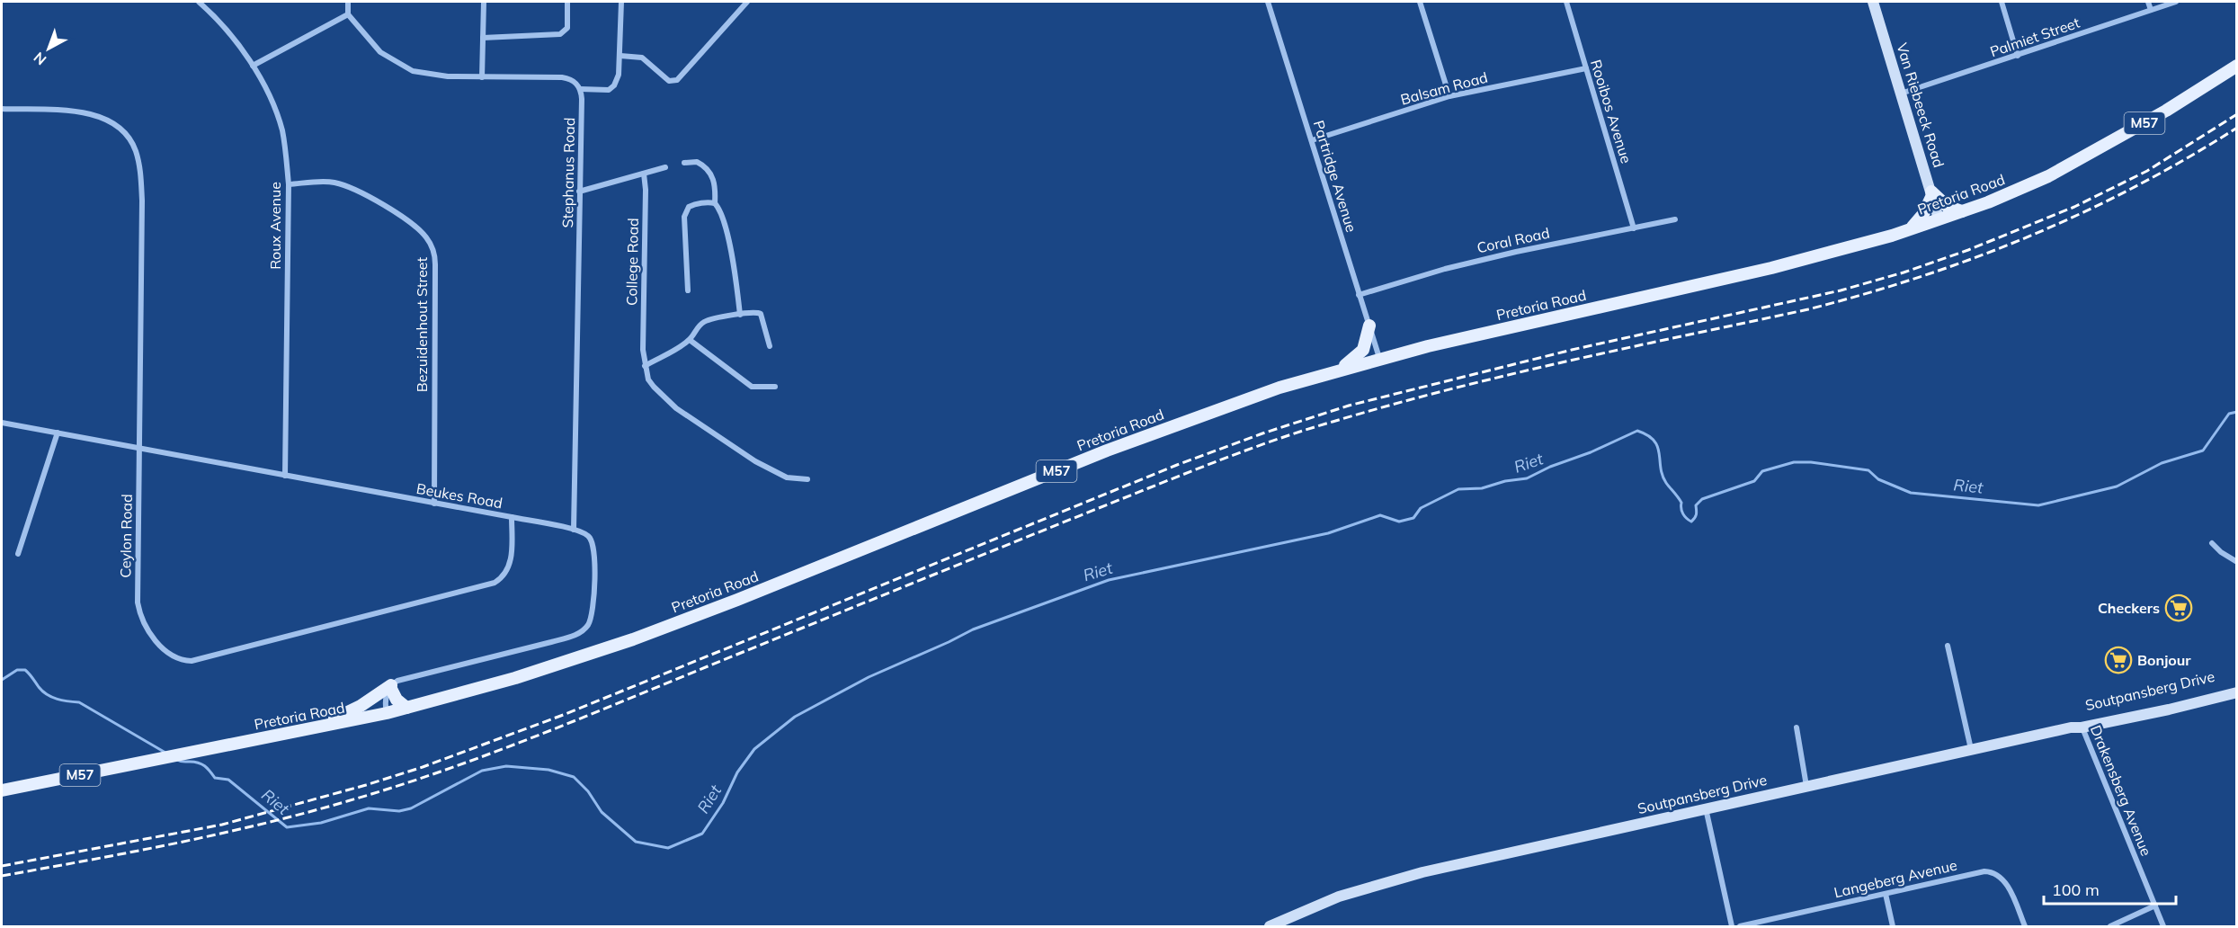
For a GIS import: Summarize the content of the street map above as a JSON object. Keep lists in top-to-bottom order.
{
  "streets": {
    "main road": ["M57", "Pretoria Road"],
    "street": [
      "Palmiet Street",
      "Balsam Road",
      "Van Riebeeck Road",
      "Rooibos Avenue",
      "Stephanus Road",
      "Partridge Avenue",
      "Roux Avenue",
      "Coral Road",
      "College Road",
      "Bezuidenhout Street",
      "Beukes Road",
      "Ceylon Road",
      "Soutpansberg Drive",
      "Drakensberg Avenue",
      "Langeberg Avenue"
    ]
  },
  "crossings": [
    ["Palmiet Street", "Van Riebeeck Road"],
    ["Balsam Road", "Rooibos Avenue"],
    ["Balsam Road", "Partridge Avenue"],
    ["Van Riebeeck Road", "Pretoria Road"],
    ["Rooibos Avenue", "Coral Road"],
    ["Stephanus Road", "Beukes Road"],
    ["Partridge Avenue", "Pretoria Road"],
    ["Partridge Avenue", "Coral Road"],
    ["Roux Avenue", "Bezuidenhout Street"],
    ["Roux Avenue", "Beukes Road"],
    ["Bezuidenhout Street", "Beukes Road"],
    ["Beukes Road", "Ceylon Road"],
    ["Soutpansberg Drive", "Drakensberg Avenue"]
  ],
  "water": ["Riet"],
  "places": {
    "supermarket": ["Checkers", "Bonjour"]
  },
  "scale_bar": "100 m",
  "north": "bottom left"
}
